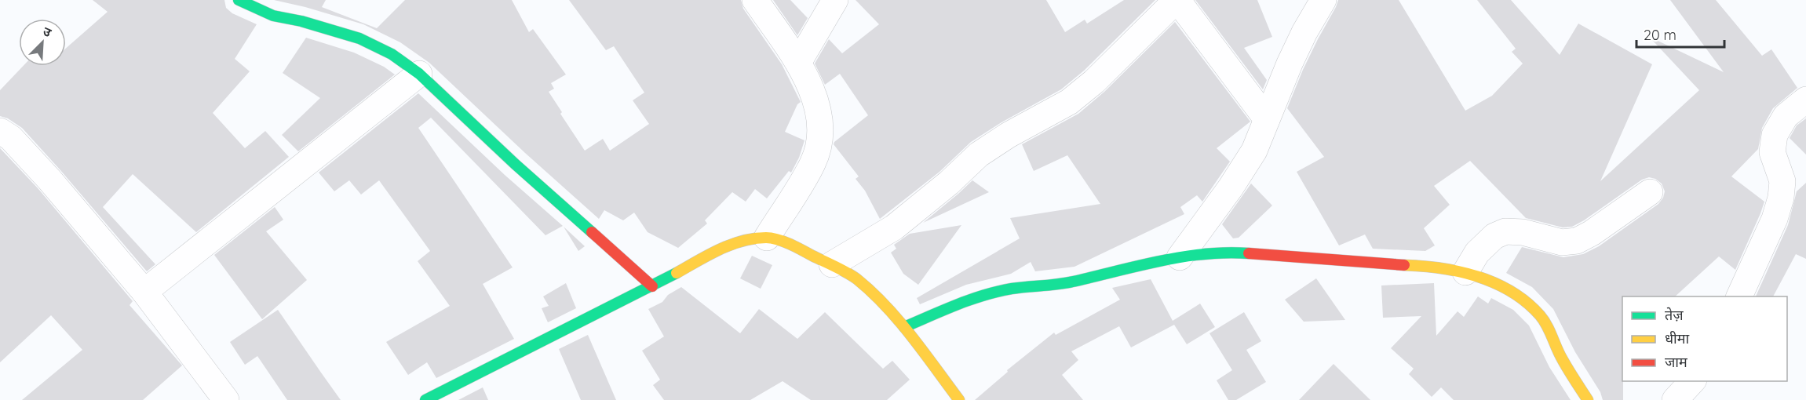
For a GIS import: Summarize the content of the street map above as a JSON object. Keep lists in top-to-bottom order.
{
  "legend": ["तेज़", "धीमा", "जाम"],
  "scale_bar": "20 m",
  "north": "top right"
}
